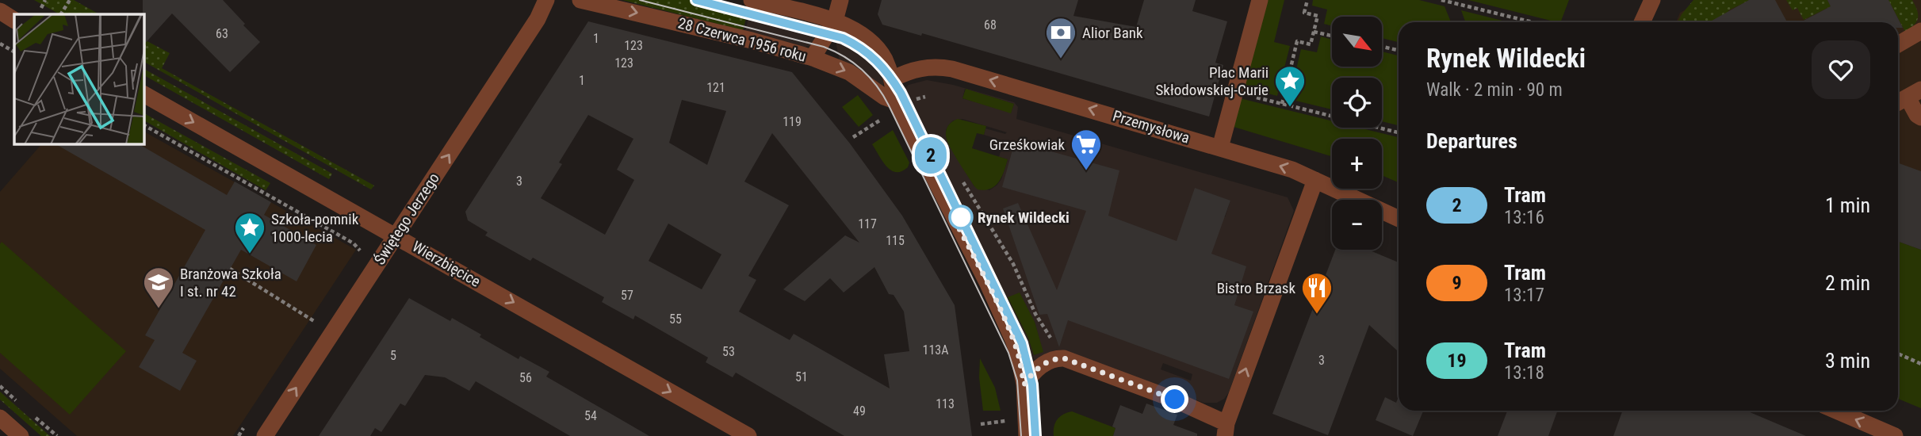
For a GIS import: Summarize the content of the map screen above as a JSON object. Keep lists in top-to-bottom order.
{
  "streets": {
    "street": [
      "28 Czerwca 1956 roku",
      "Przemysłowa",
      "Świętego Jerzego",
      "Wierzbięcice"
    ]
  },
  "crossings": [
    ["Świętego Jerzego", "Wierzbięcice"]
  ],
  "one_way": [
    "28 Czerwca 1956 roku",
    "Przemysłowa",
    "Świętego Jerzego",
    "Wierzbięcice"
  ],
  "places": {
    "bank": ["Alior Bank"],
    "place": ["Plac Marii Skłodowskiej-Curie", "Szkoła-pomnik 1000-lecia"],
    "supermarket": ["Grześkowiak"],
    "other": ["Rynek Wildecki"],
    "school or university": ["Branżowa Szkoła I st. nr 42"],
    "restaurant": ["Bistro Brzask"]
  },
  "lines": ["tram line 2"],
  "house_numbers": [
    "68",
    "63",
    "1",
    "123",
    "123",
    "1",
    "121",
    "119",
    "3",
    "117",
    "115",
    "57",
    "55",
    "113A",
    "53",
    "5",
    "3",
    "51",
    "56",
    "113",
    "49",
    "54"
  ],
  "north": "bottom right",
  "page": {
    "on_map": "2",
    "map_buttons": ["+", "−"],
    "heading": [
      ["Rynek Wildecki", "Walk · 2 min · 90 m"],
      "Departures"
    ],
    "list": [
      {
        "mark": "2",
        "name": "Tram",
        "note": "13:16",
        "value": "1 min"
      },
      {
        "mark": "9",
        "name": "Tram",
        "note": "13:17",
        "value": "2 min"
      },
      {
        "mark": "19",
        "name": "Tram",
        "note": "13:18",
        "value": "3 min"
      }
    ]
  }
}
